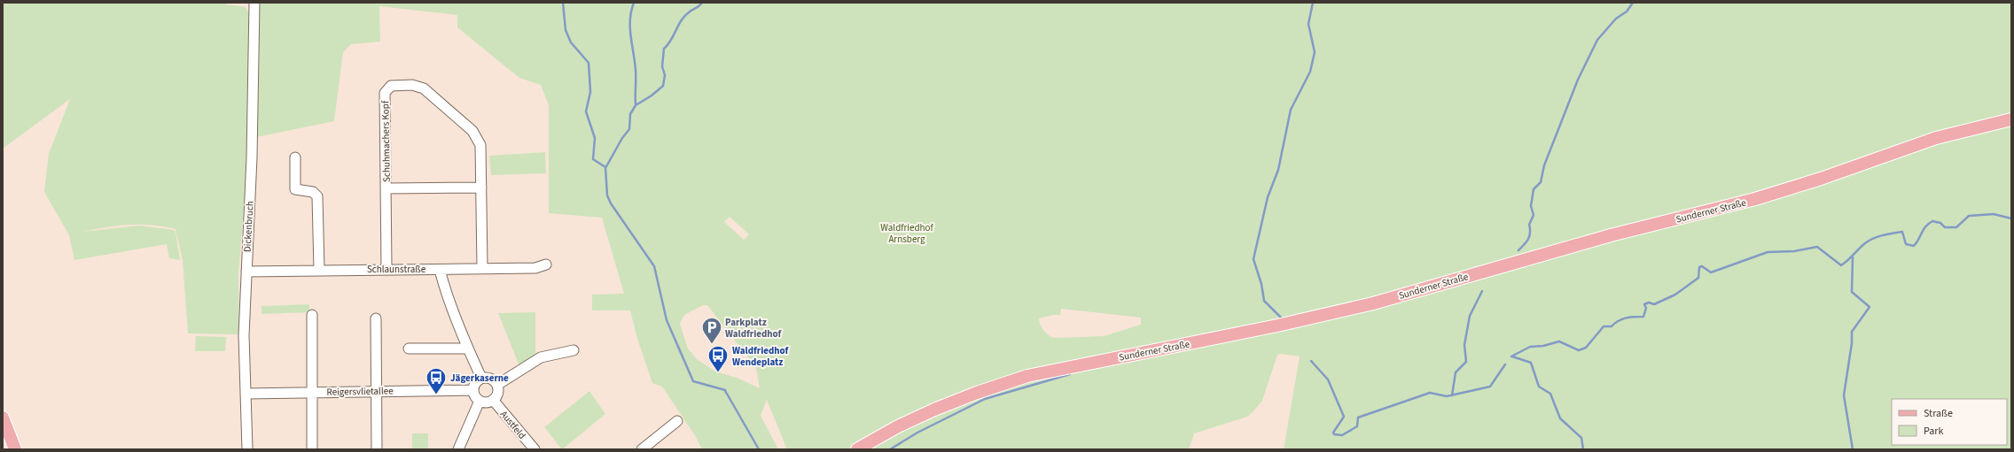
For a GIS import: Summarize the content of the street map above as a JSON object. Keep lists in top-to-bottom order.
{
  "streets": {
    "main road": ["Sunderner Straße"],
    "street": [
      "Schuhmachers Kopf",
      "Dickenbruch",
      "Schlaunstraße",
      "Reigersvlietallee",
      "Austfeld"
    ]
  },
  "crossings": [
    ["Schuhmachers Kopf", "Schlaunstraße"],
    ["Dickenbruch", "Schlaunstraße"],
    ["Dickenbruch", "Reigersvlietallee"],
    ["Reigersvlietallee", "Austfeld"]
  ],
  "parks": ["Waldfriedhof Arnsberg"],
  "places": {
    "parking": ["Parkplatz Waldfriedhof"],
    "bus stop": ["Waldfriedhof Wendeplatz", "Jägerkaserne"]
  },
  "legend": ["Straße", "Park"]
}
